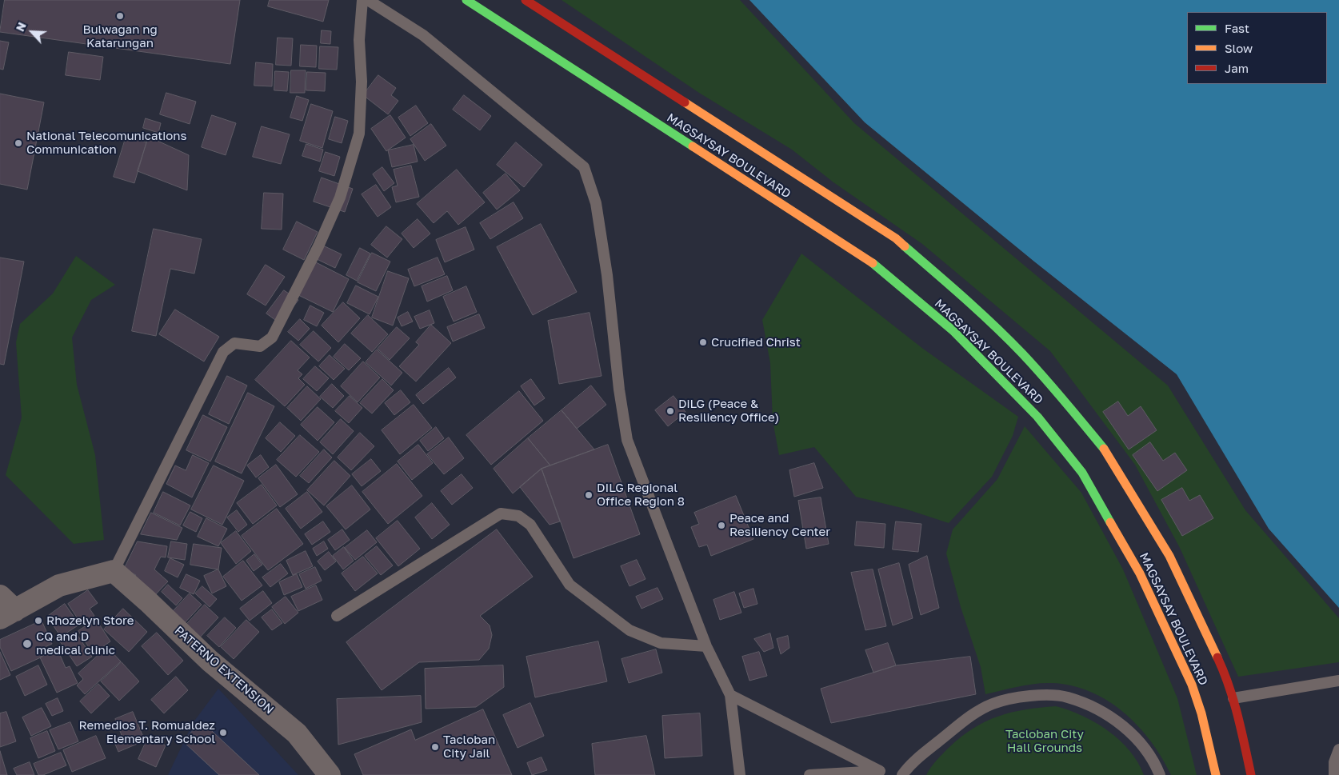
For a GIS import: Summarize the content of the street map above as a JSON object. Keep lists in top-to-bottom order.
{
  "streets": {
    "main road": ["MAGSAYSAY BOULEVARD"],
    "street": ["PATERNO EXTENSION"]
  },
  "parks": ["Tacloban City Hall Grounds"],
  "places": [
    "Bulwagan ng Katarungan",
    "National Telecomunications Communication",
    "Crucified Christ",
    "DiLG (Peace & Resiliency Office)",
    "DILG Regional Office Region 8",
    "Peace and Resiliency Center",
    "Rhozelyn Store",
    "CQ and D medical clinic",
    "Remedios T. Romualdez Elementary School",
    "Tacloban City Jail"
  ],
  "legend": ["Fast", "Slow", "Jam"],
  "north": "top left"
}
